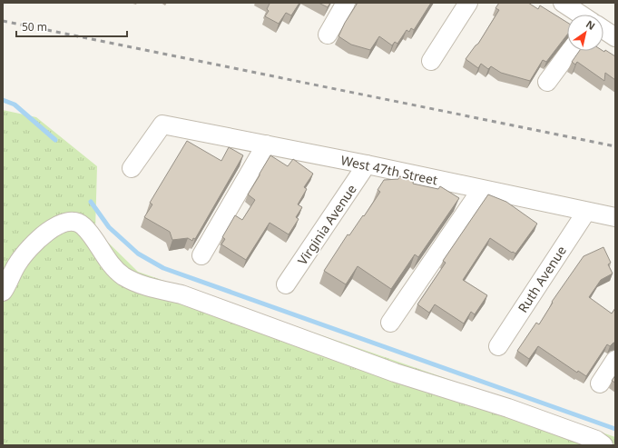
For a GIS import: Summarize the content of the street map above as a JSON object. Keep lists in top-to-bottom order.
{
  "streets": {
    "street": ["West 47th Street", "Virginia Avenue", "Ruth Avenue"]
  },
  "crossings": [
    ["West 47th Street", "Virginia Avenue"],
    ["West 47th Street", "Ruth Avenue"]
  ],
  "scale_bar": "50 m",
  "north": "top right"
}
